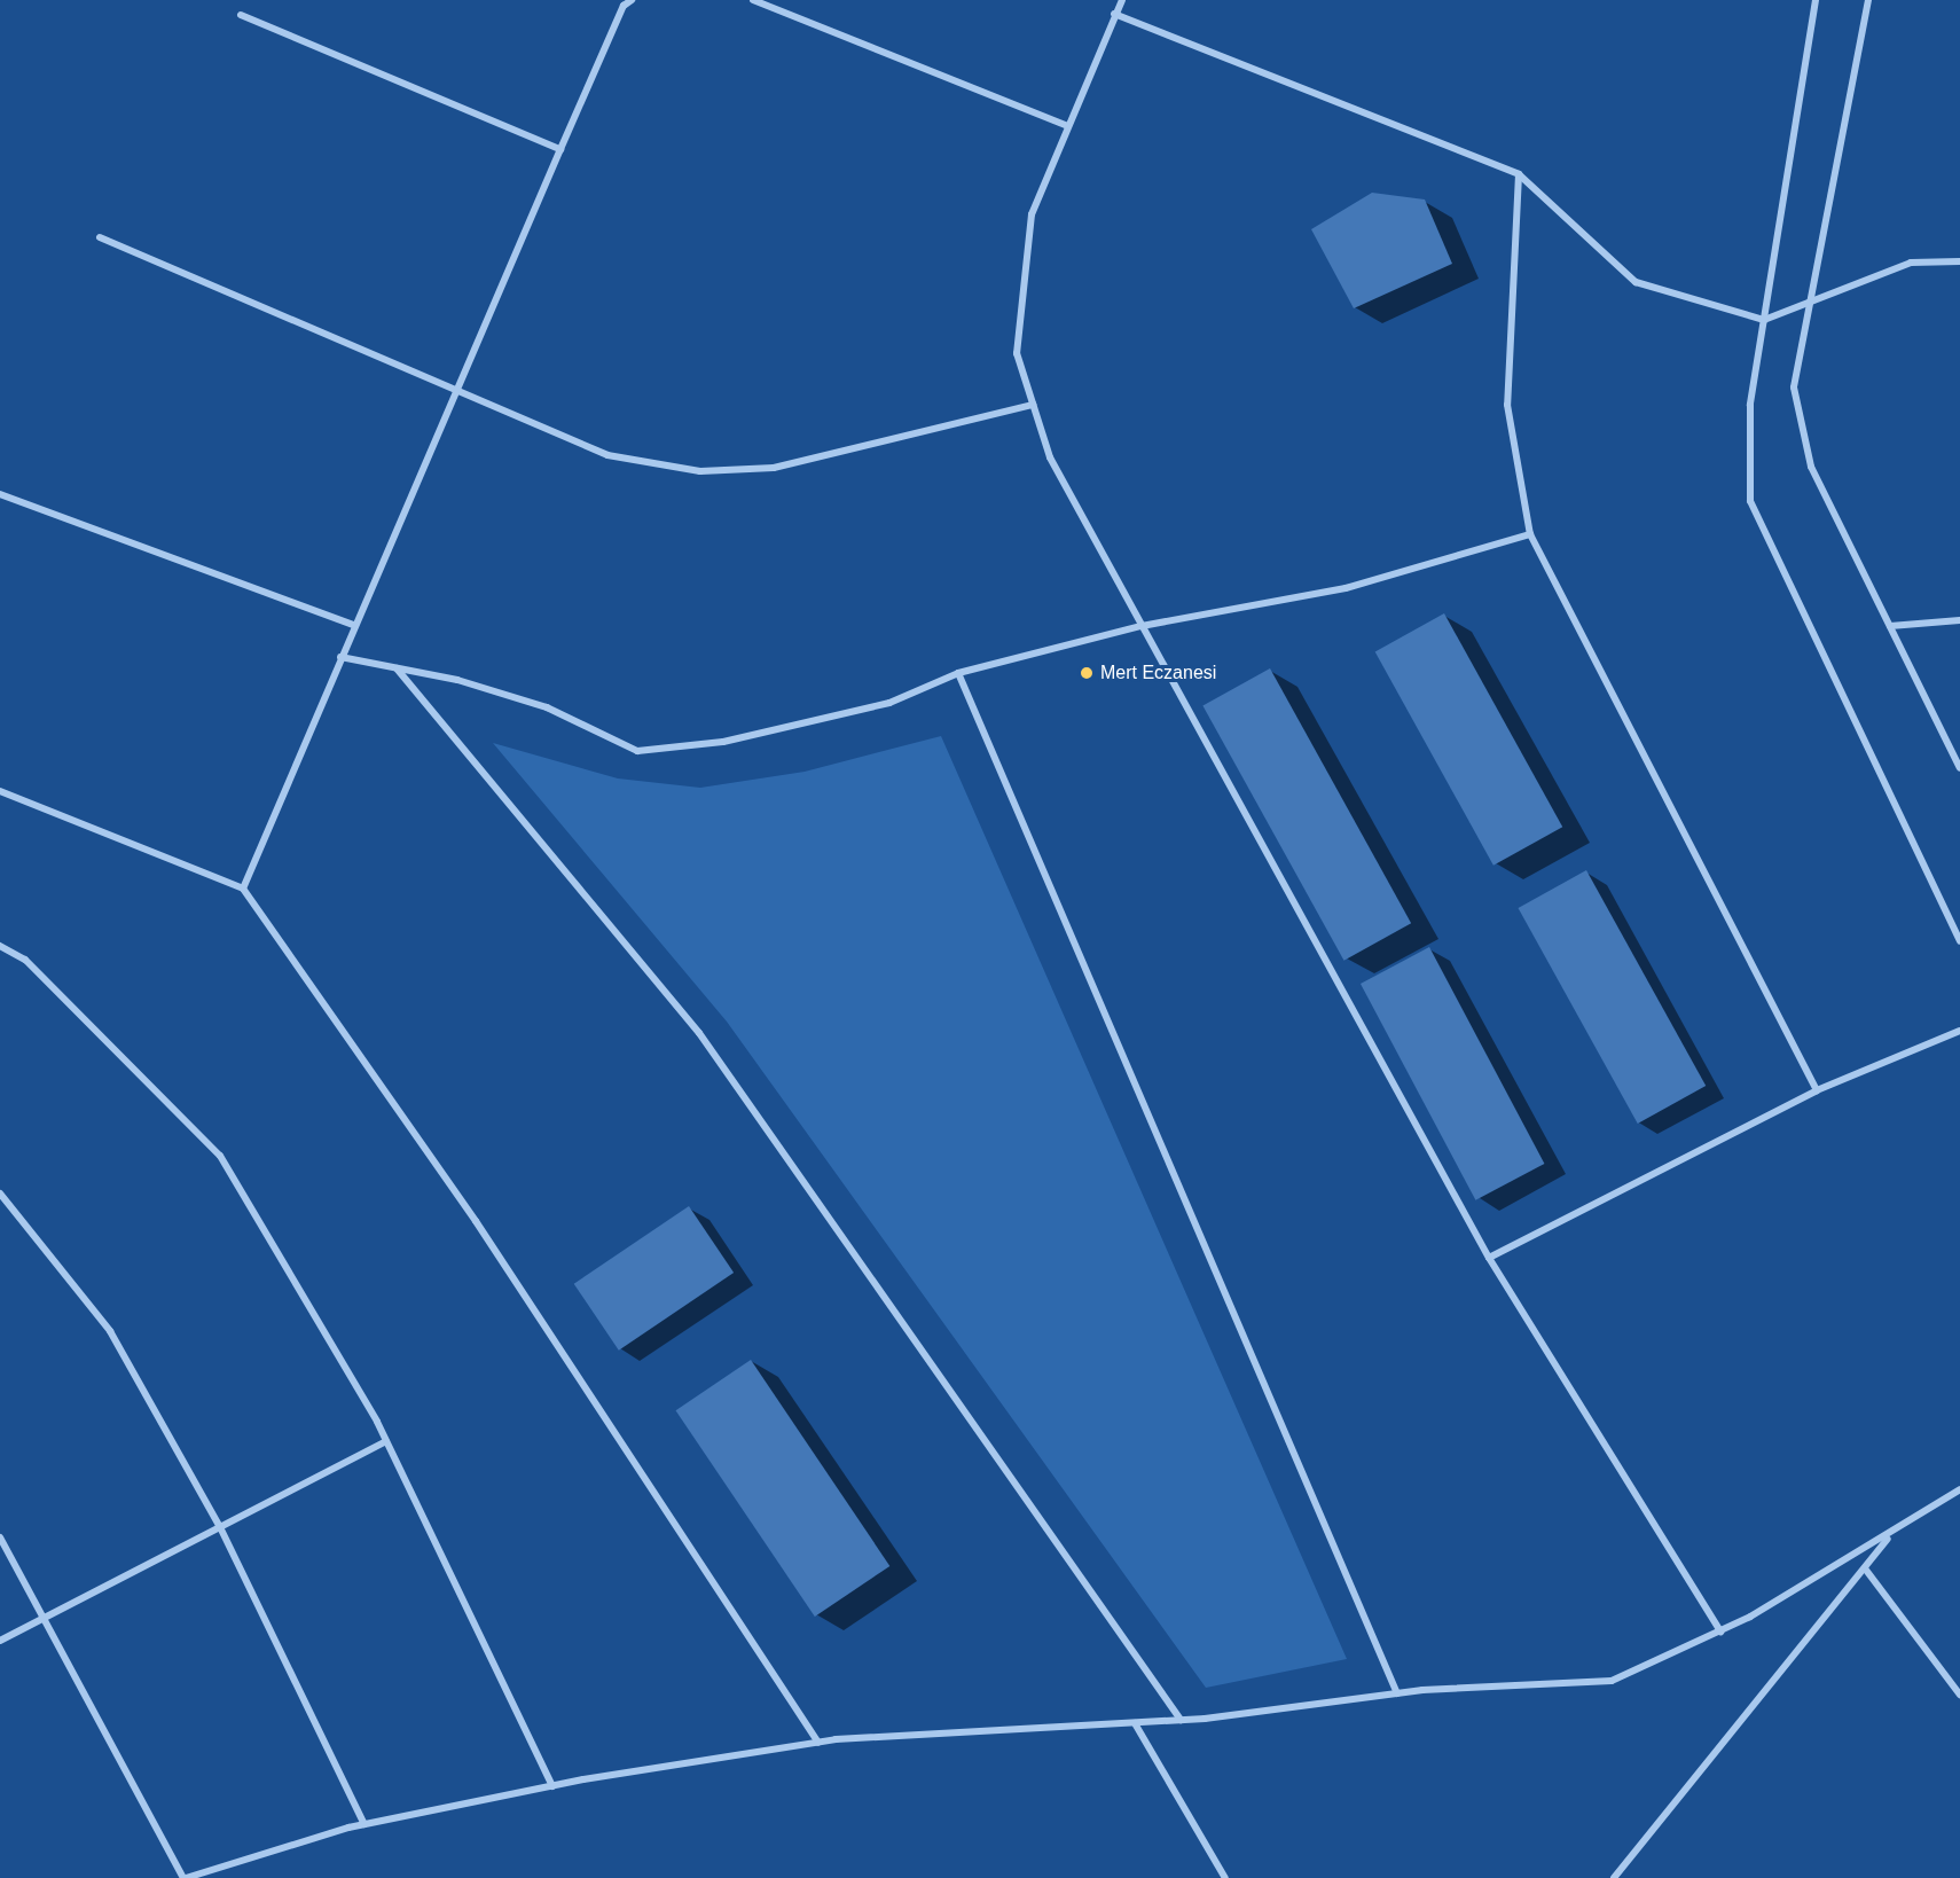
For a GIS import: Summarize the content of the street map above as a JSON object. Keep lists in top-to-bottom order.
{
  "places": ["Mert Eczanesi"]
}
